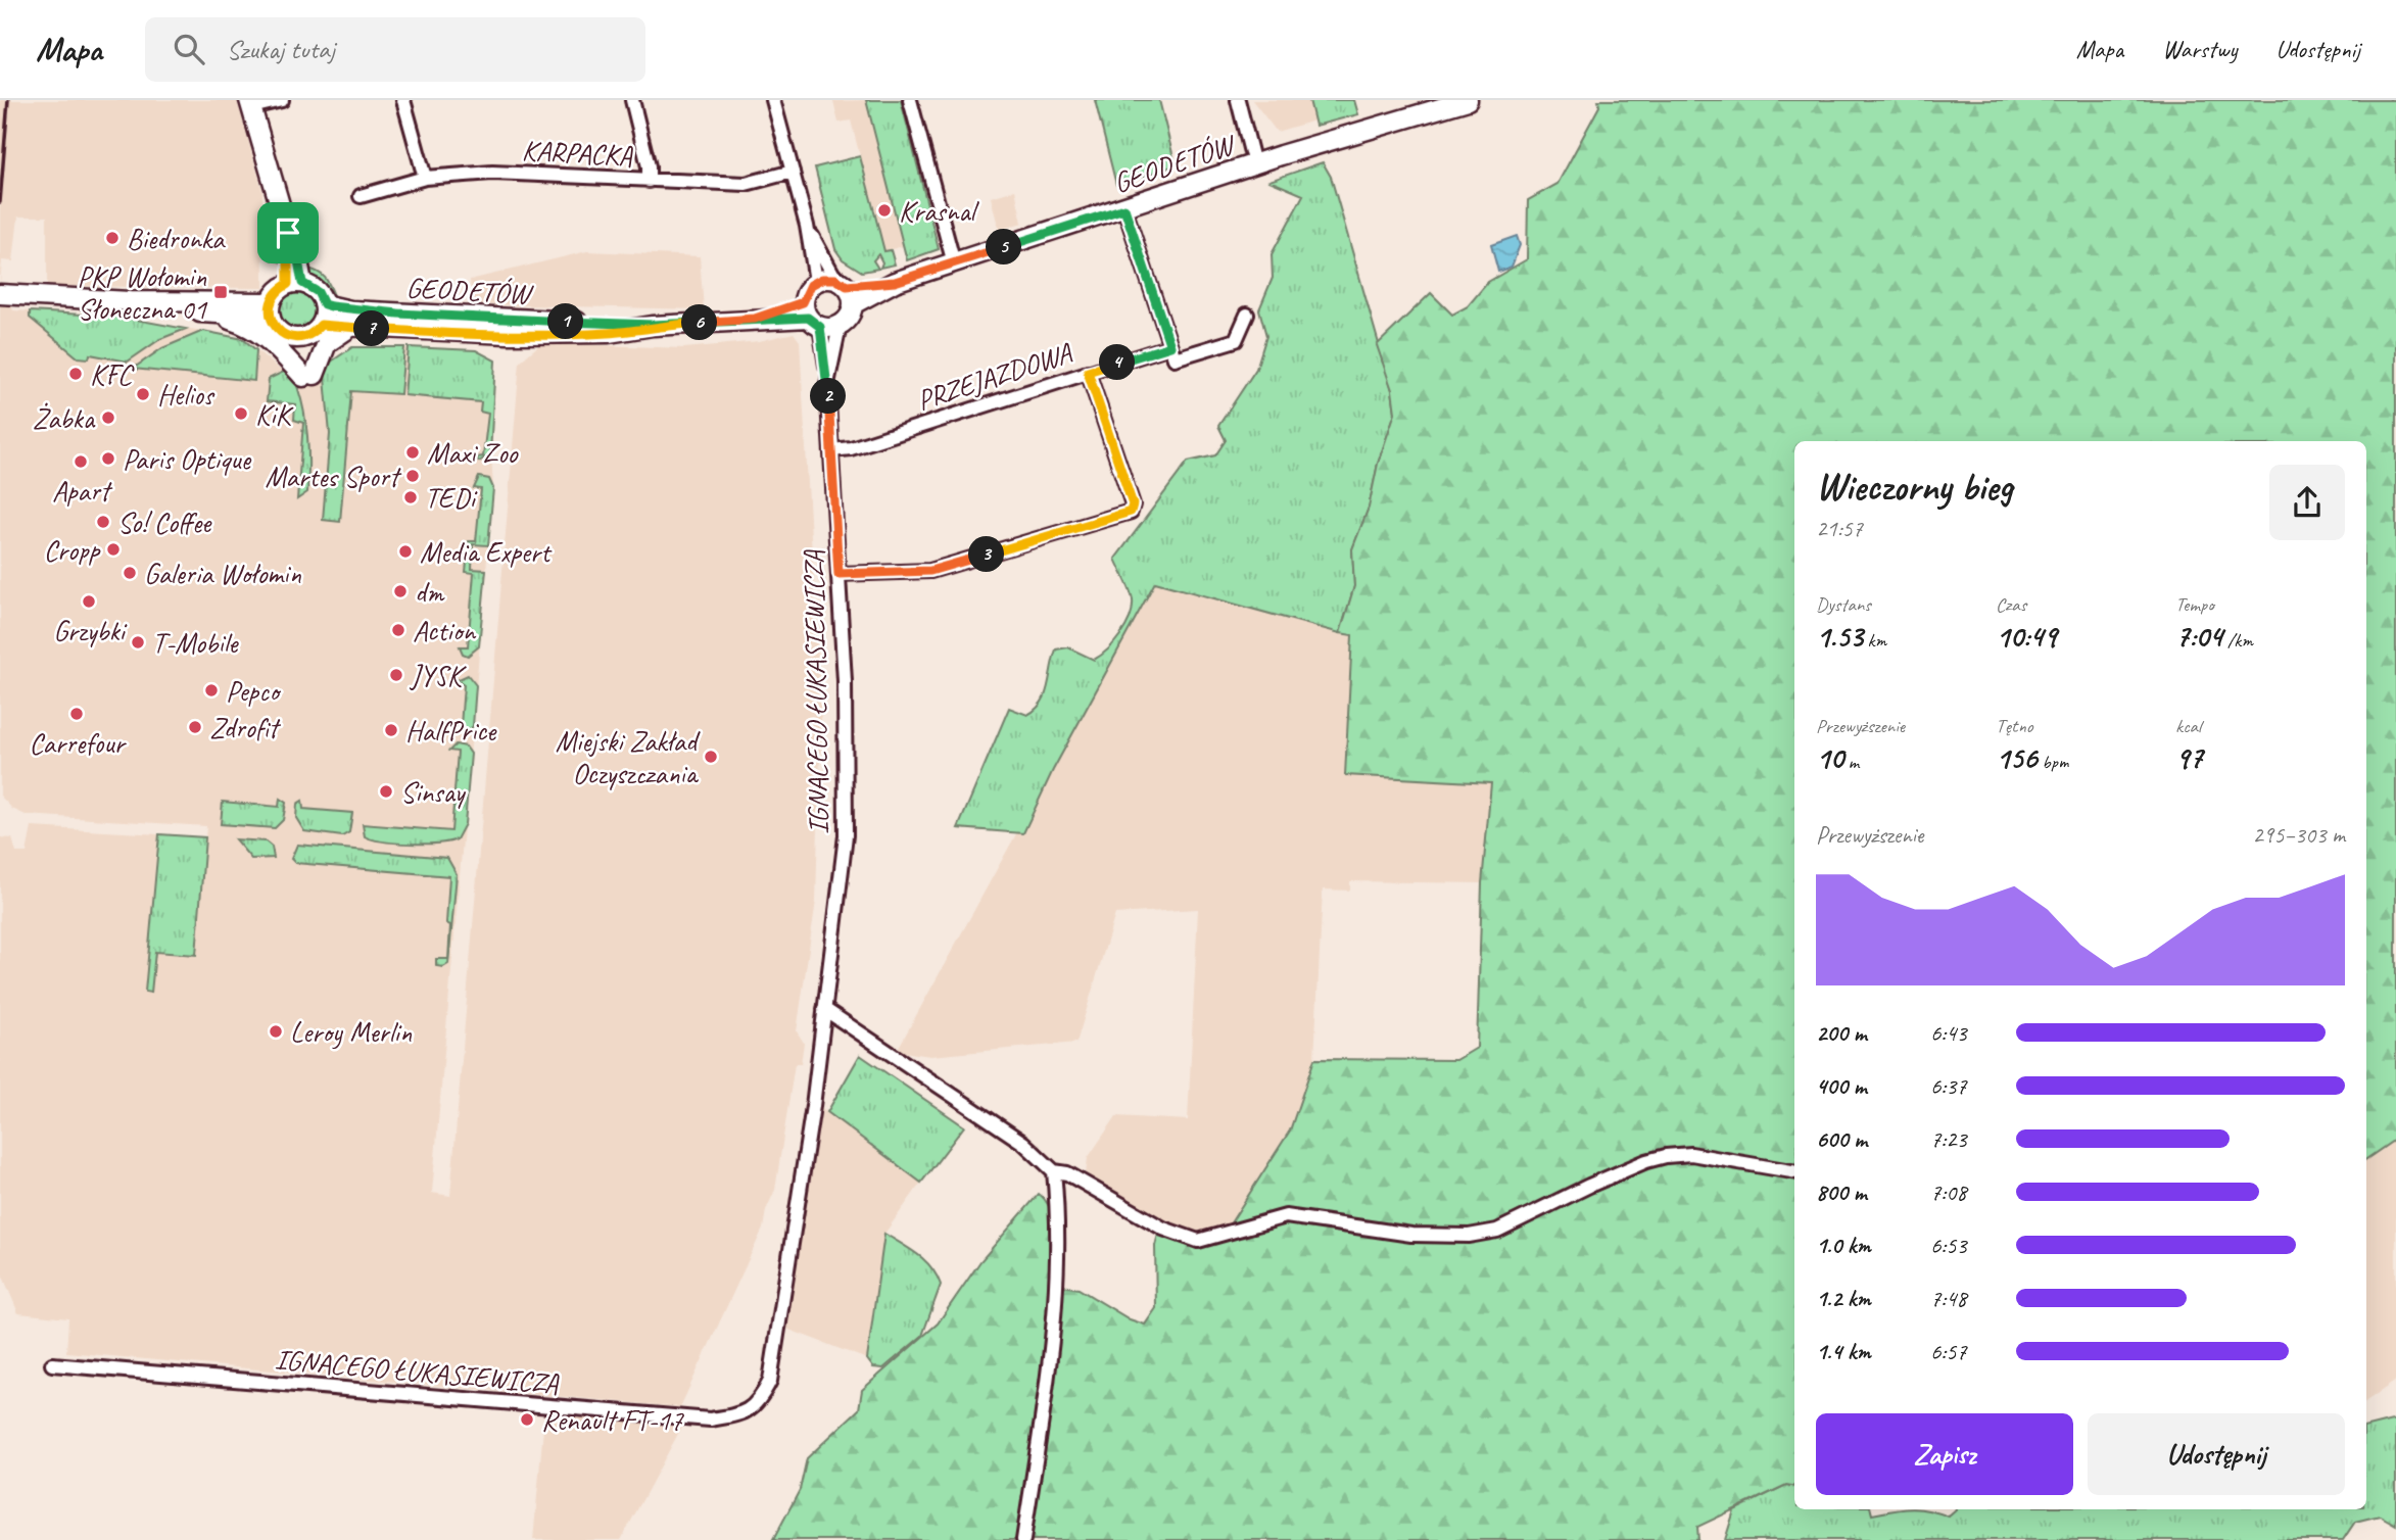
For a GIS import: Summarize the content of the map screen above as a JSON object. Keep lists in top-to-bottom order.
{
  "streets": {
    "main road": ["GEODETÓW"],
    "street": ["KARPACKA", "PRZEJAZDOWA", "IGNACEGO ŁUKASIEWICZA"]
  },
  "crossings": [
    ["GEODETÓW", "IGNACEGO ŁUKASIEWICZA"],
    ["PRZEJAZDOWA", "IGNACEGO ŁUKASIEWICZA"]
  ],
  "places": {
    "other": [
      "Krasnal",
      "Biedronka",
      "KFC",
      "Helios",
      "KiK",
      "Żabka",
      "Maxi Zoo",
      "Paris Optique",
      "Apart",
      "Martes Sport",
      "TEDi",
      "So! Coffee",
      "Cropp",
      "Media Expert",
      "Galeria Wołomin",
      "dm",
      "Grzybki",
      "Action",
      "T-Mobile",
      "JYSK",
      "Pepco",
      "Carrefour",
      "Zdrofit",
      "HalfPrice",
      "Miejski Zakład Oczyszczania",
      "Sinsay",
      "Leroy Merlin",
      "Renault FT-17"
    ],
    "transit": ["PKP Wołomin Słoneczna 01"]
  },
  "page": {
    "header": "Mapa",
    "search": "Szukaj tutaj",
    "nav": ["Mapa", "Warstwy", "Udostępnij"],
    "pins": [
      "5",
      "1",
      "6",
      "7",
      "4",
      "2",
      "3"
    ],
    "heading": ["Wieczorny bieg", "21:57"],
    "stats": [
      ["Dystans", "1.53 km"],
      ["Czas", "10:49"],
      ["Tempo", "7:04 /km"],
      ["Przewyższenie", "10 m"],
      ["Tętno", "156 bpm"],
      ["kcal", "97"]
    ],
    "chart": ["Przewyższenie", "295–303 m"],
    "list": [
      {
        "name": "200 m",
        "note": "6:43"
      },
      {
        "name": "400 m",
        "note": "6:37"
      },
      {
        "name": "600 m",
        "note": "7:23"
      },
      {
        "name": "800 m",
        "note": "7:08"
      },
      {
        "name": "1.0 km",
        "note": "6:53"
      },
      {
        "name": "1.2 km",
        "note": "7:48"
      },
      {
        "name": "1.4 km",
        "note": "6:57"
      }
    ],
    "buttons": ["Zapisz", "Udostępnij"]
  }
}
